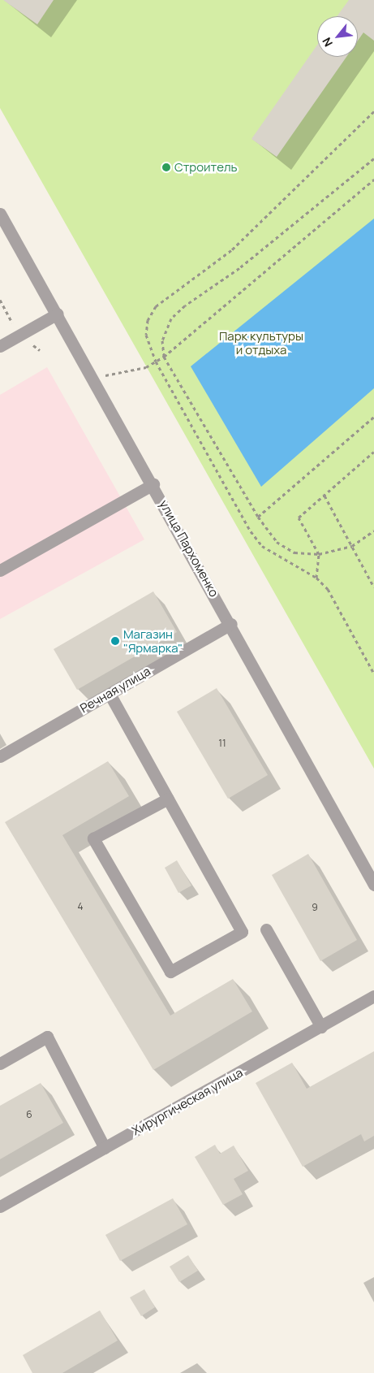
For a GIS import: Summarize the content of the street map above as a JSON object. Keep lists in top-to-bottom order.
{
  "streets": {
    "street": ["улица Пархоменко", "Речная улица", "Хирургическая улица"]
  },
  "crossings": [
    ["улица Пархоменко", "Речная улица"]
  ],
  "parks": ["Парк культуры и отдыха"],
  "places": ["Строитель", "Магазин \"Ярмарка\""],
  "house_numbers": [
    "11",
    "4",
    "9",
    "6"
  ],
  "north": "bottom left"
}
